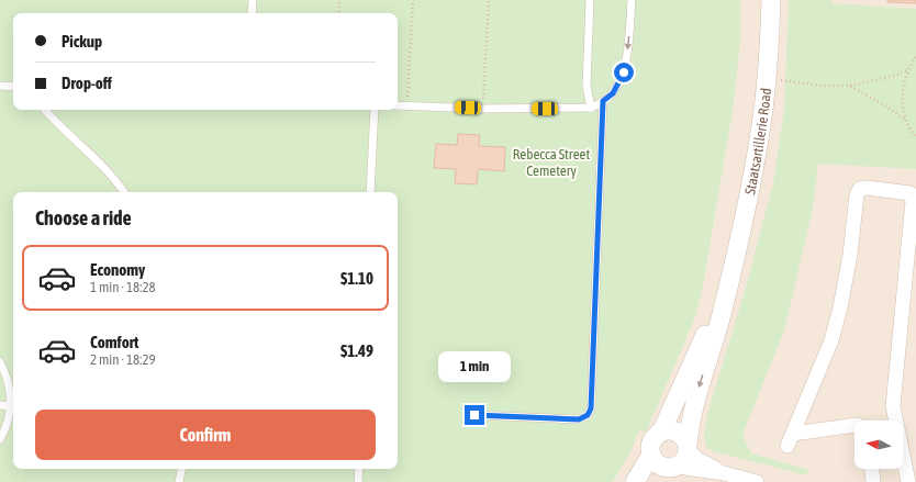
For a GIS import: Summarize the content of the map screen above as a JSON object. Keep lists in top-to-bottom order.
{
  "streets": {
    "street": ["Staatsartillerie Road"]
  },
  "parks": ["Rebecca Street Cemetery"],
  "north": "left",
  "page": {
    "banner": ["Pickup", "Drop-off"],
    "heading": "Choose a ride",
    "list": [
      {
        "name": "Economy",
        "note": "1 min · 18:28",
        "value": "$1.10"
      },
      {
        "name": "Comfort",
        "note": "2 min · 18:29",
        "value": "$1.49"
      }
    ],
    "bubble": "1 min",
    "buttons": "Confirm"
  }
}
